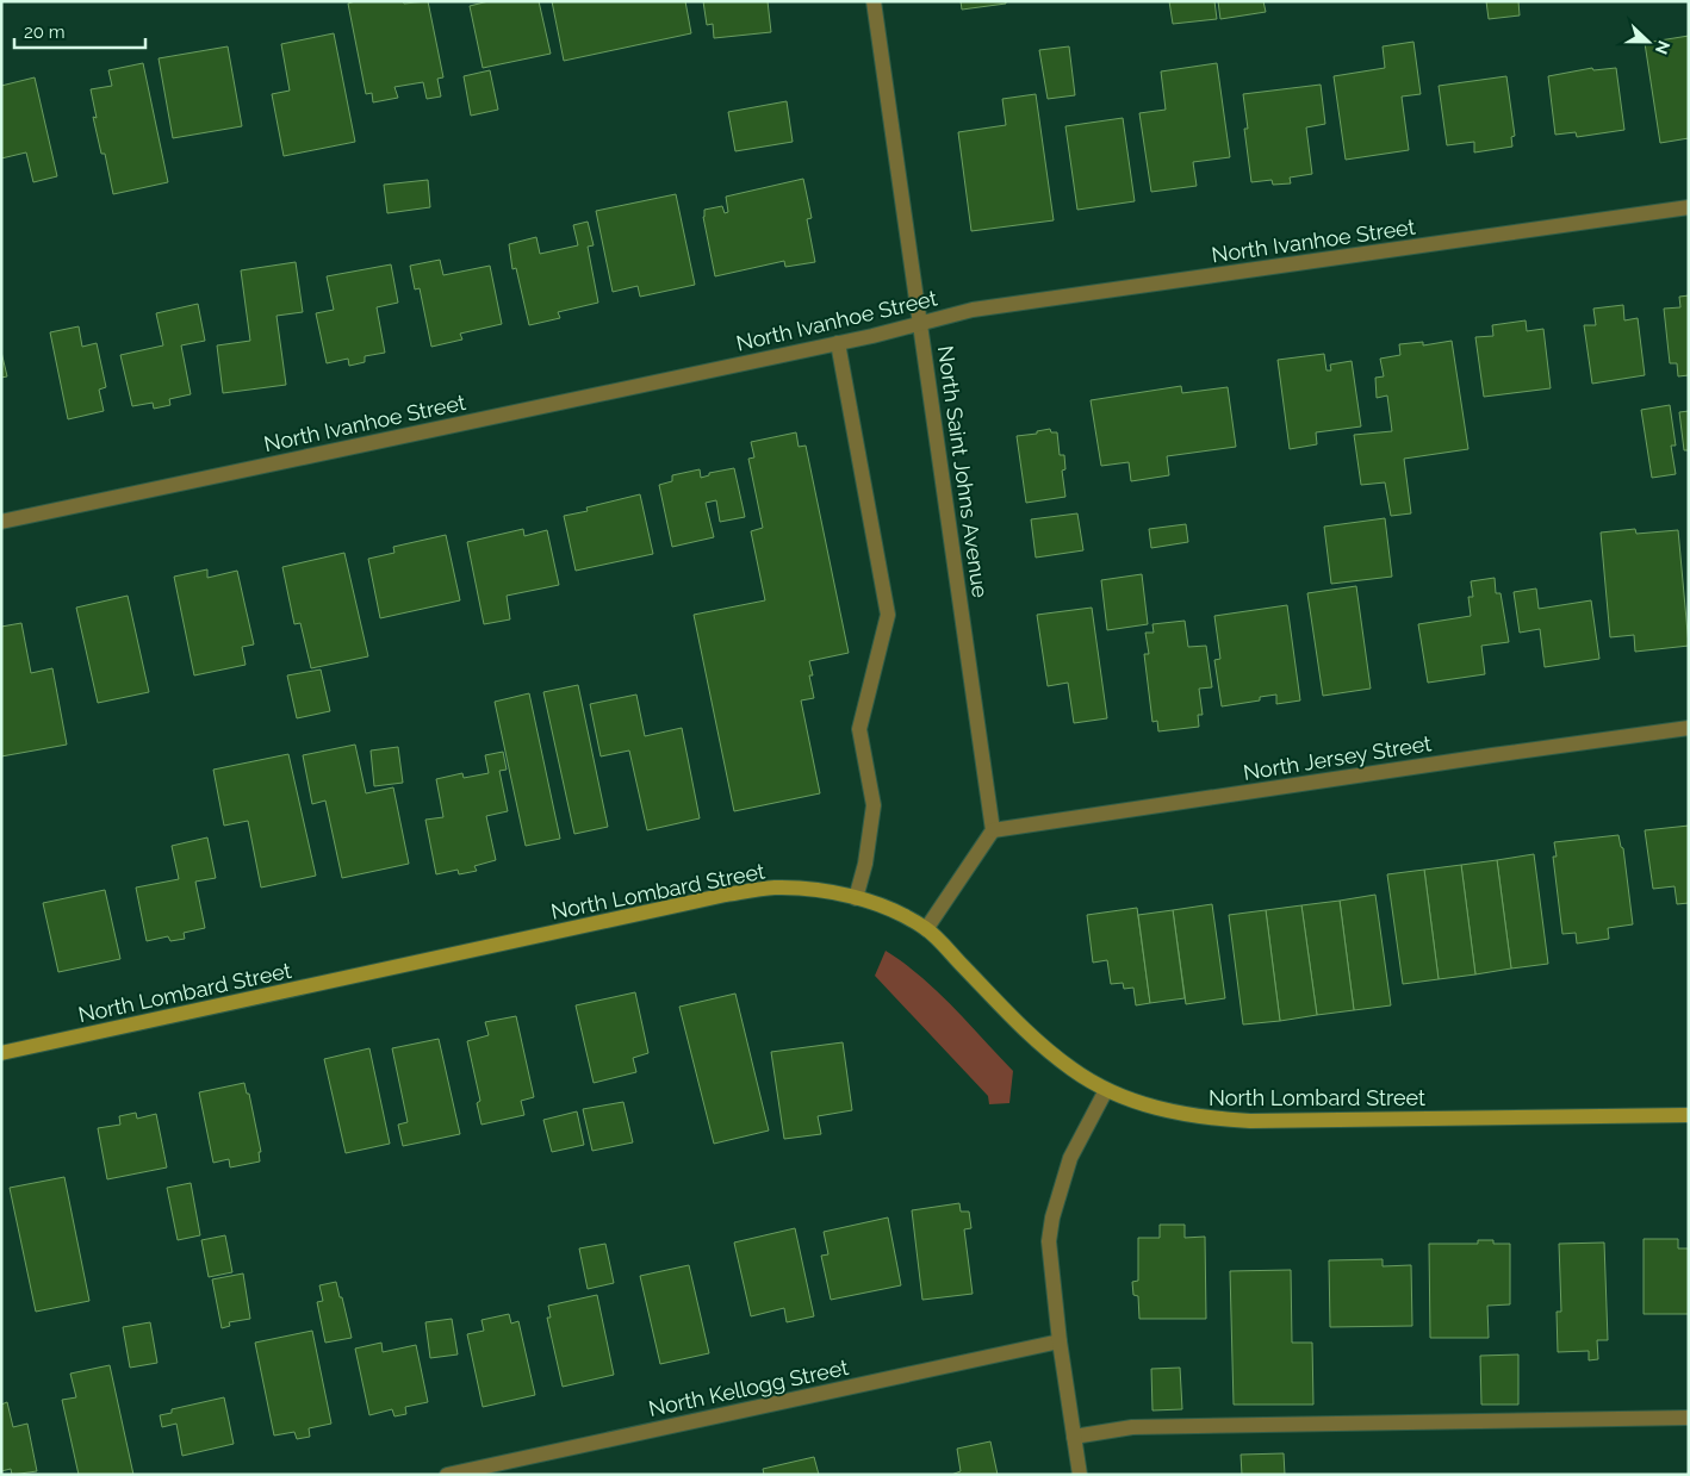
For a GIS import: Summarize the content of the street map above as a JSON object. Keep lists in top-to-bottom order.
{
  "streets": {
    "main road": ["North Lombard Street"],
    "street": [
      "North Ivanhoe Street",
      "North Saint Johns Avenue",
      "North Jersey Street",
      "North Kellogg Street"
    ]
  },
  "crossings": [
    ["North Ivanhoe Street", "North Saint Johns Avenue"],
    ["North Saint Johns Avenue", "North Jersey Street"]
  ],
  "scale_bar": "20 m",
  "north": "right"
}
